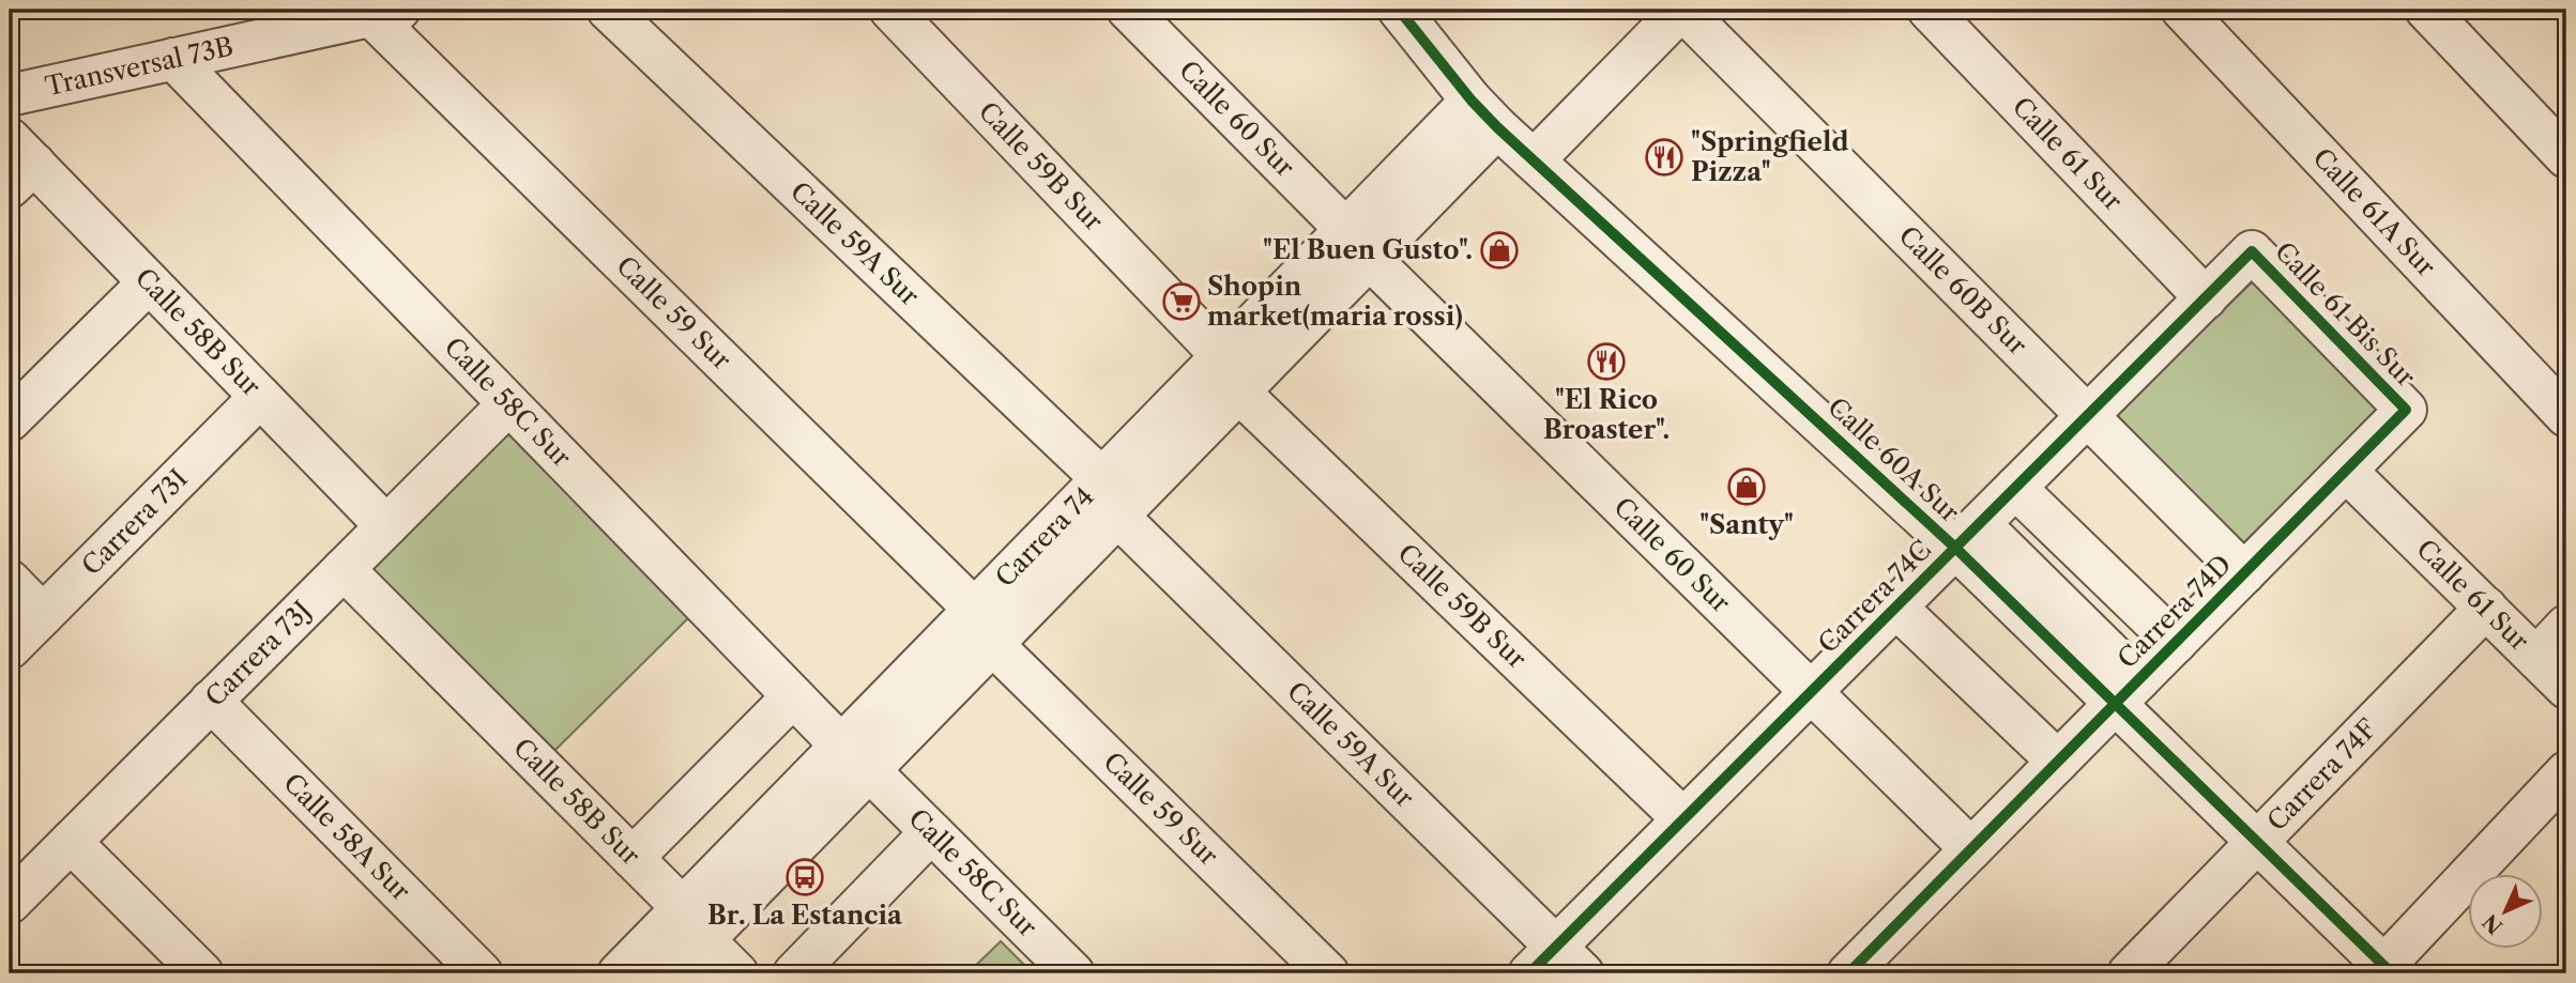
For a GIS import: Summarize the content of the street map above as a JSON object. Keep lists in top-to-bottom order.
{
  "streets": {
    "street": [
      "Transversal 73B",
      "Calle 60 Sur",
      "Calle 61 Sur",
      "Calle 59B Sur",
      "Calle 61A Sur",
      "Calle 59A Sur",
      "Calle 60B Sur",
      "Calle 59 Sur",
      "Calle 61 Bis Sur",
      "Calle 58B Sur",
      "Calle 58C Sur",
      "Calle 60A Sur",
      "Carrera 73I",
      "Carrera 74",
      "Carrera 74C",
      "Carrera 74D",
      "Carrera 73J",
      "Carrera 74F",
      "Calle 58A Sur"
    ]
  },
  "crossings": [
    ["Transversal 73B", "Calle 59 Sur"],
    ["Transversal 73B", "Calle 58C Sur"],
    ["Calle 60 Sur", "Carrera 74"],
    ["Calle 60 Sur", "Carrera 74C"],
    ["Calle 60 Sur", "Carrera 74D"],
    ["Calle 61 Sur", "Carrera 74C"],
    ["Calle 61 Sur", "Carrera 74D"],
    ["Calle 61 Sur", "Carrera 74F"],
    ["Calle 59B Sur", "Carrera 74"],
    ["Calle 59B Sur", "Carrera 74C"],
    ["Calle 59A Sur", "Carrera 74"],
    ["Calle 59A Sur", "Carrera 74C"],
    ["Calle 60B Sur", "Carrera 74C"],
    ["Calle 60B Sur", "Carrera 74D"],
    ["Calle 59 Sur", "Carrera 74"],
    ["Calle 61 Bis Sur", "Carrera 74C"],
    ["Calle 61 Bis Sur", "Carrera 74D"],
    ["Calle 58B Sur", "Carrera 73I"],
    ["Calle 58B Sur", "Carrera 74"],
    ["Calle 58B Sur", "Carrera 73J"],
    ["Calle 58C Sur", "Carrera 74"],
    ["Calle 58C Sur", "Carrera 73J"],
    ["Calle 60A Sur", "Carrera 74"],
    ["Calle 60A Sur", "Carrera 74C"],
    ["Calle 60A Sur", "Carrera 74D"],
    ["Carrera 73J", "Calle 58A Sur"]
  ],
  "places": {
    "restaurant": ["\"Springfield Pizza\"", "\"El Rico Broaster\"."],
    "shop": ["\"El Buen Gusto\".", "\"Santy\""],
    "supermarket": ["Shopin market(maria rossi)"],
    "bus stop": ["Br. La Estancia"]
  },
  "north": "bottom left"
}
